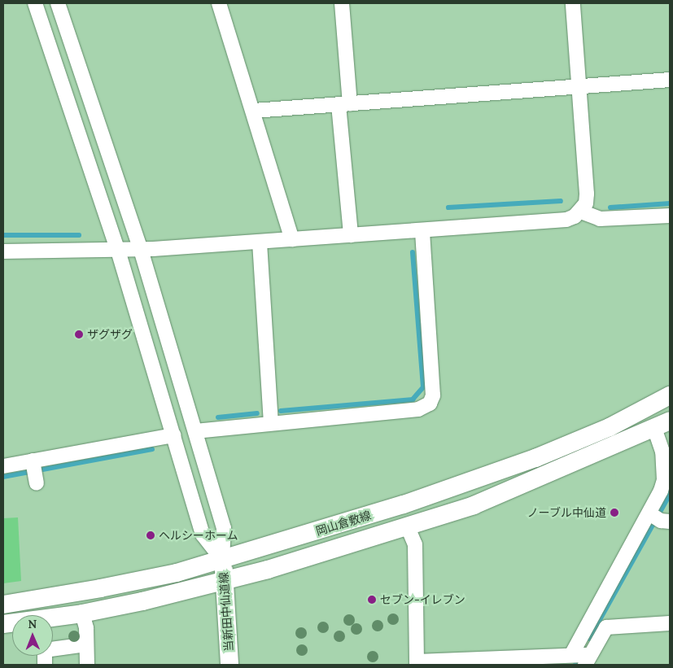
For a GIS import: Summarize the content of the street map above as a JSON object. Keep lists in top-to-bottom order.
{
  "streets": {
    "main road": ["岡山倉敷線", "当新田中仙道線"]
  },
  "crossings": [
    ["岡山倉敷線", "当新田中仙道線"]
  ],
  "places": [
    "ザグザグ",
    "ノーブル中仙道",
    "ヘルシーホーム",
    "セブン-イレブン"
  ],
  "north": "top"
}
